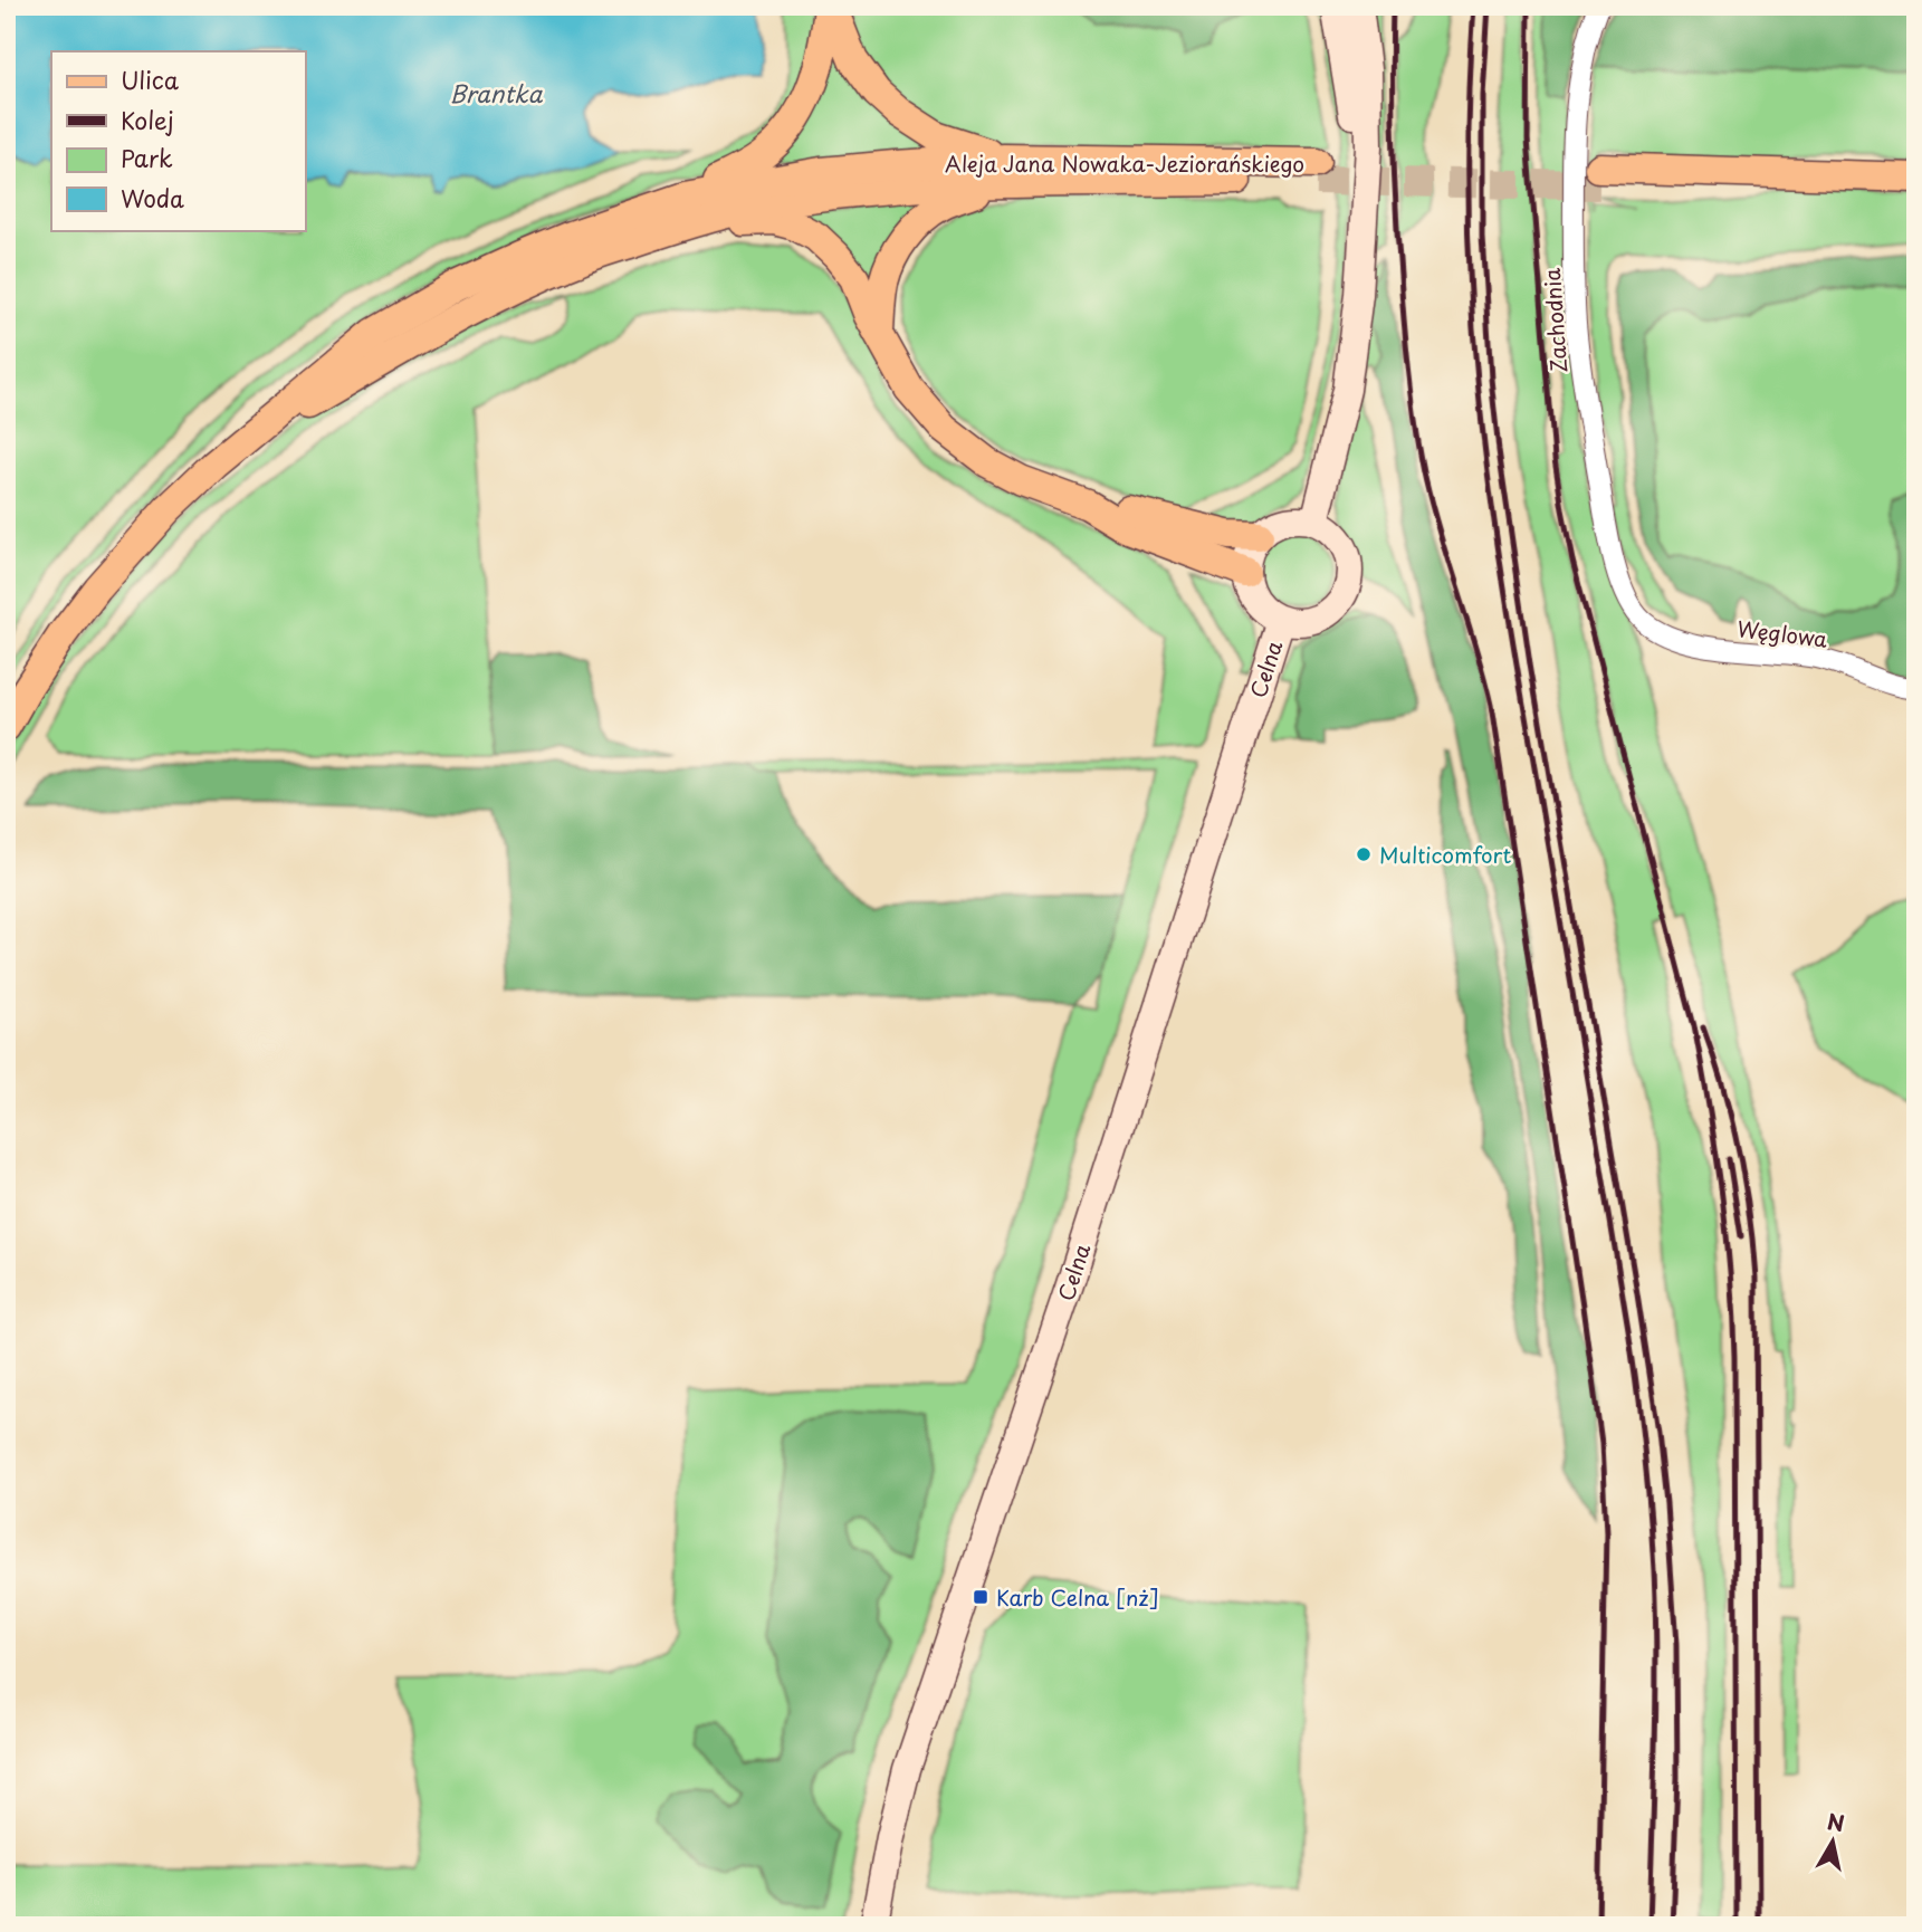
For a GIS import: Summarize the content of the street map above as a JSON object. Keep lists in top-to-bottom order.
{
  "streets": {
    "main road": ["Aleja Jana Nowaka-Jeziorańskiego"],
    "street": ["Zachodnia", "Węglowa", "Celna"]
  },
  "crossings": [
    ["Zachodnia", "Węglowa"]
  ],
  "water": ["Brantka"],
  "places": {
    "other": ["Multicomfort"],
    "transit": ["Karb Celna [nż]"]
  },
  "legend": [
    "Ulica",
    "Kolej",
    "Park",
    "Woda"
  ],
  "north": "top"
}
